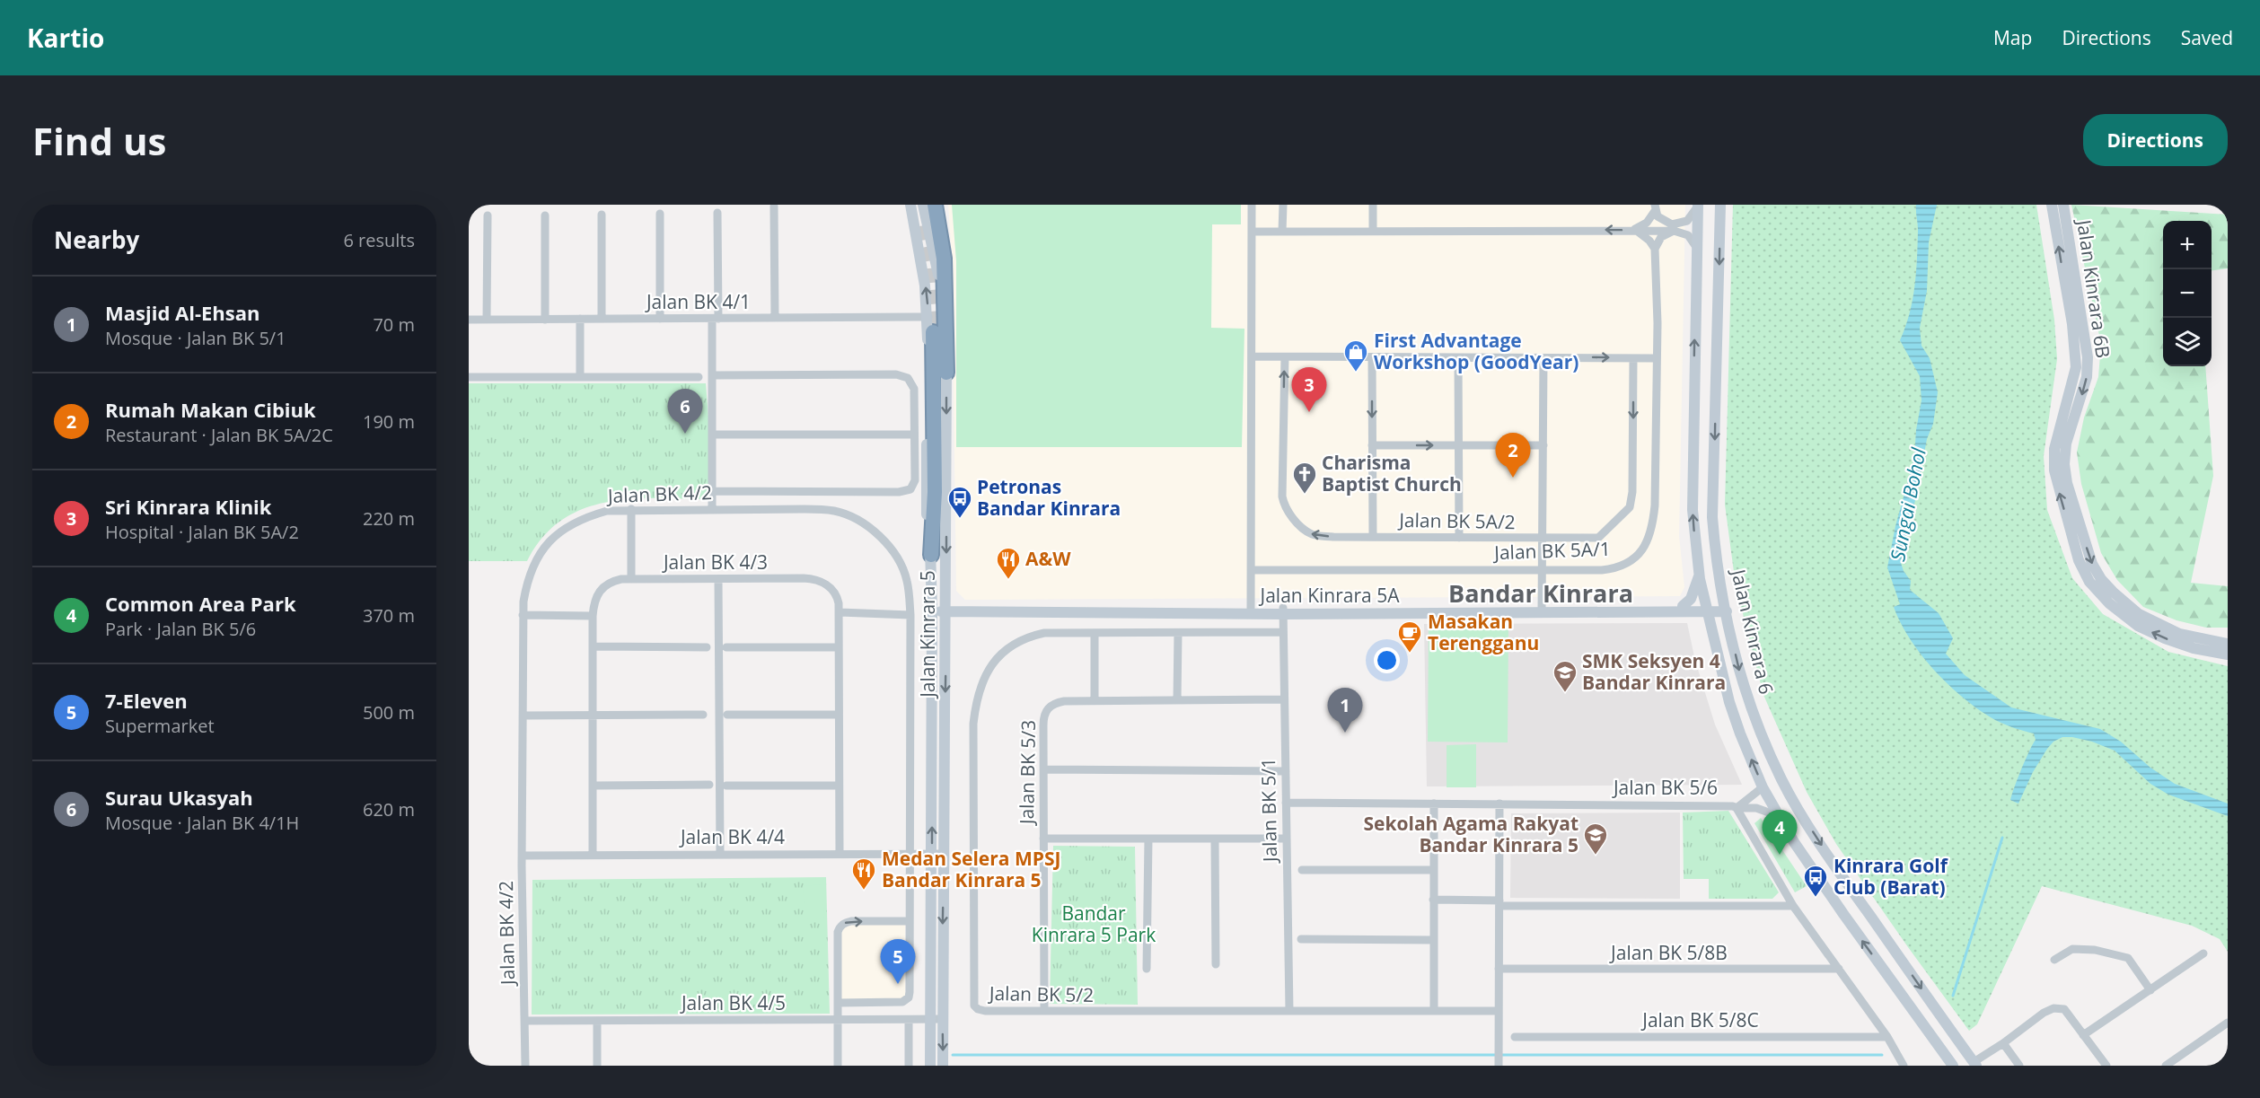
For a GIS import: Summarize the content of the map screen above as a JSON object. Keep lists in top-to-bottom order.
{
  "streets": {
    "main road": [
      "Jalan Kinrara 6B",
      "Jalan Kinrara 5A",
      "Jalan Kinrara 6",
      "Jalan Kinrara 5"
    ],
    "street": [
      "Jalan BK 4/1",
      "Jalan BK 4/2",
      "Jalan BK 5A/2",
      "Jalan BK 5A/1",
      "Jalan BK 4/3",
      "Jalan BK 5/3",
      "Jalan BK 5/6",
      "Jalan BK 5/1",
      "Jalan BK 4/4",
      "Jalan BK 5/8B",
      "Jalan BK 5/2",
      "Jalan BK 4/5",
      "Jalan BK 5/8C"
    ]
  },
  "crossings": [
    ["Jalan BK 4/1", "Jalan Kinrara 5"],
    ["Jalan BK 4/2", "Jalan BK 4/4"],
    ["Jalan BK 4/2", "Jalan BK 4/5"],
    ["Jalan BK 4/3", "Jalan BK 4/4"],
    ["Jalan Kinrara 5A", "Jalan Kinrara 6"],
    ["Jalan Kinrara 5A", "Jalan Kinrara 5"],
    ["Jalan Kinrara 5A", "Jalan BK 5/1"],
    ["Jalan Kinrara 5", "Jalan BK 4/4"],
    ["Jalan Kinrara 5", "Jalan BK 4/5"],
    ["Jalan BK 5/3", "Jalan BK 5/1"],
    ["Jalan BK 5/3", "Jalan BK 5/2"],
    ["Jalan BK 5/6", "Jalan BK 5/1"],
    ["Jalan BK 5/6", "Jalan BK 5/8B"],
    ["Jalan BK 5/6", "Jalan BK 5/8C"],
    ["Jalan BK 5/1", "Jalan BK 5/2"]
  ],
  "districts": ["Bandar Kinrara"],
  "water": ["Sungai Bohol"],
  "parks": ["Bandar Kinrara 5 Park"],
  "places": {
    "shop": ["First Advantage Workshop (GoodYear)"],
    "church": ["Charisma Baptist Church"],
    "bus stop": ["Petronas Bandar Kinrara", "Kinrara Golf Club (Barat)"],
    "restaurant": ["A&W", "Medan Selera MPSJ Bandar Kinrara 5"],
    "cafe": ["Masakan Terengganu"],
    "school or university": ["SMK Seksyen 4 Bandar Kinrara", "Sekolah Agama Rakyat Bandar Kinrara 5"]
  },
  "page": {
    "header": "Kartio",
    "nav": ["Map", "Directions", "Saved"],
    "buttons": "Directions",
    "title": "Find us",
    "heading": ["Nearby", "6 results"],
    "map_buttons": ["+", "−"],
    "list": [
      {
        "mark": "1",
        "name": "Masjid Al-Ehsan",
        "note": "Mosque · Jalan BK 5/1",
        "value": "70 m"
      },
      {
        "mark": "2",
        "name": "Rumah Makan Cibiuk",
        "note": "Restaurant · Jalan BK 5A/2C",
        "value": "190 m"
      },
      {
        "mark": "3",
        "name": "Sri Kinrara Klinik",
        "note": "Hospital · Jalan BK 5A/2",
        "value": "220 m"
      },
      {
        "mark": "4",
        "name": "Common Area Park",
        "note": "Park · Jalan BK 5/6",
        "value": "370 m"
      },
      {
        "mark": "5",
        "name": "7-Eleven",
        "note": "Supermarket",
        "value": "500 m"
      },
      {
        "mark": "6",
        "name": "Surau Ukasyah",
        "note": "Mosque · Jalan BK 4/1H",
        "value": "620 m"
      }
    ],
    "pins": [
      "3",
      "6",
      "2",
      "1",
      "4",
      "5"
    ]
  }
}
